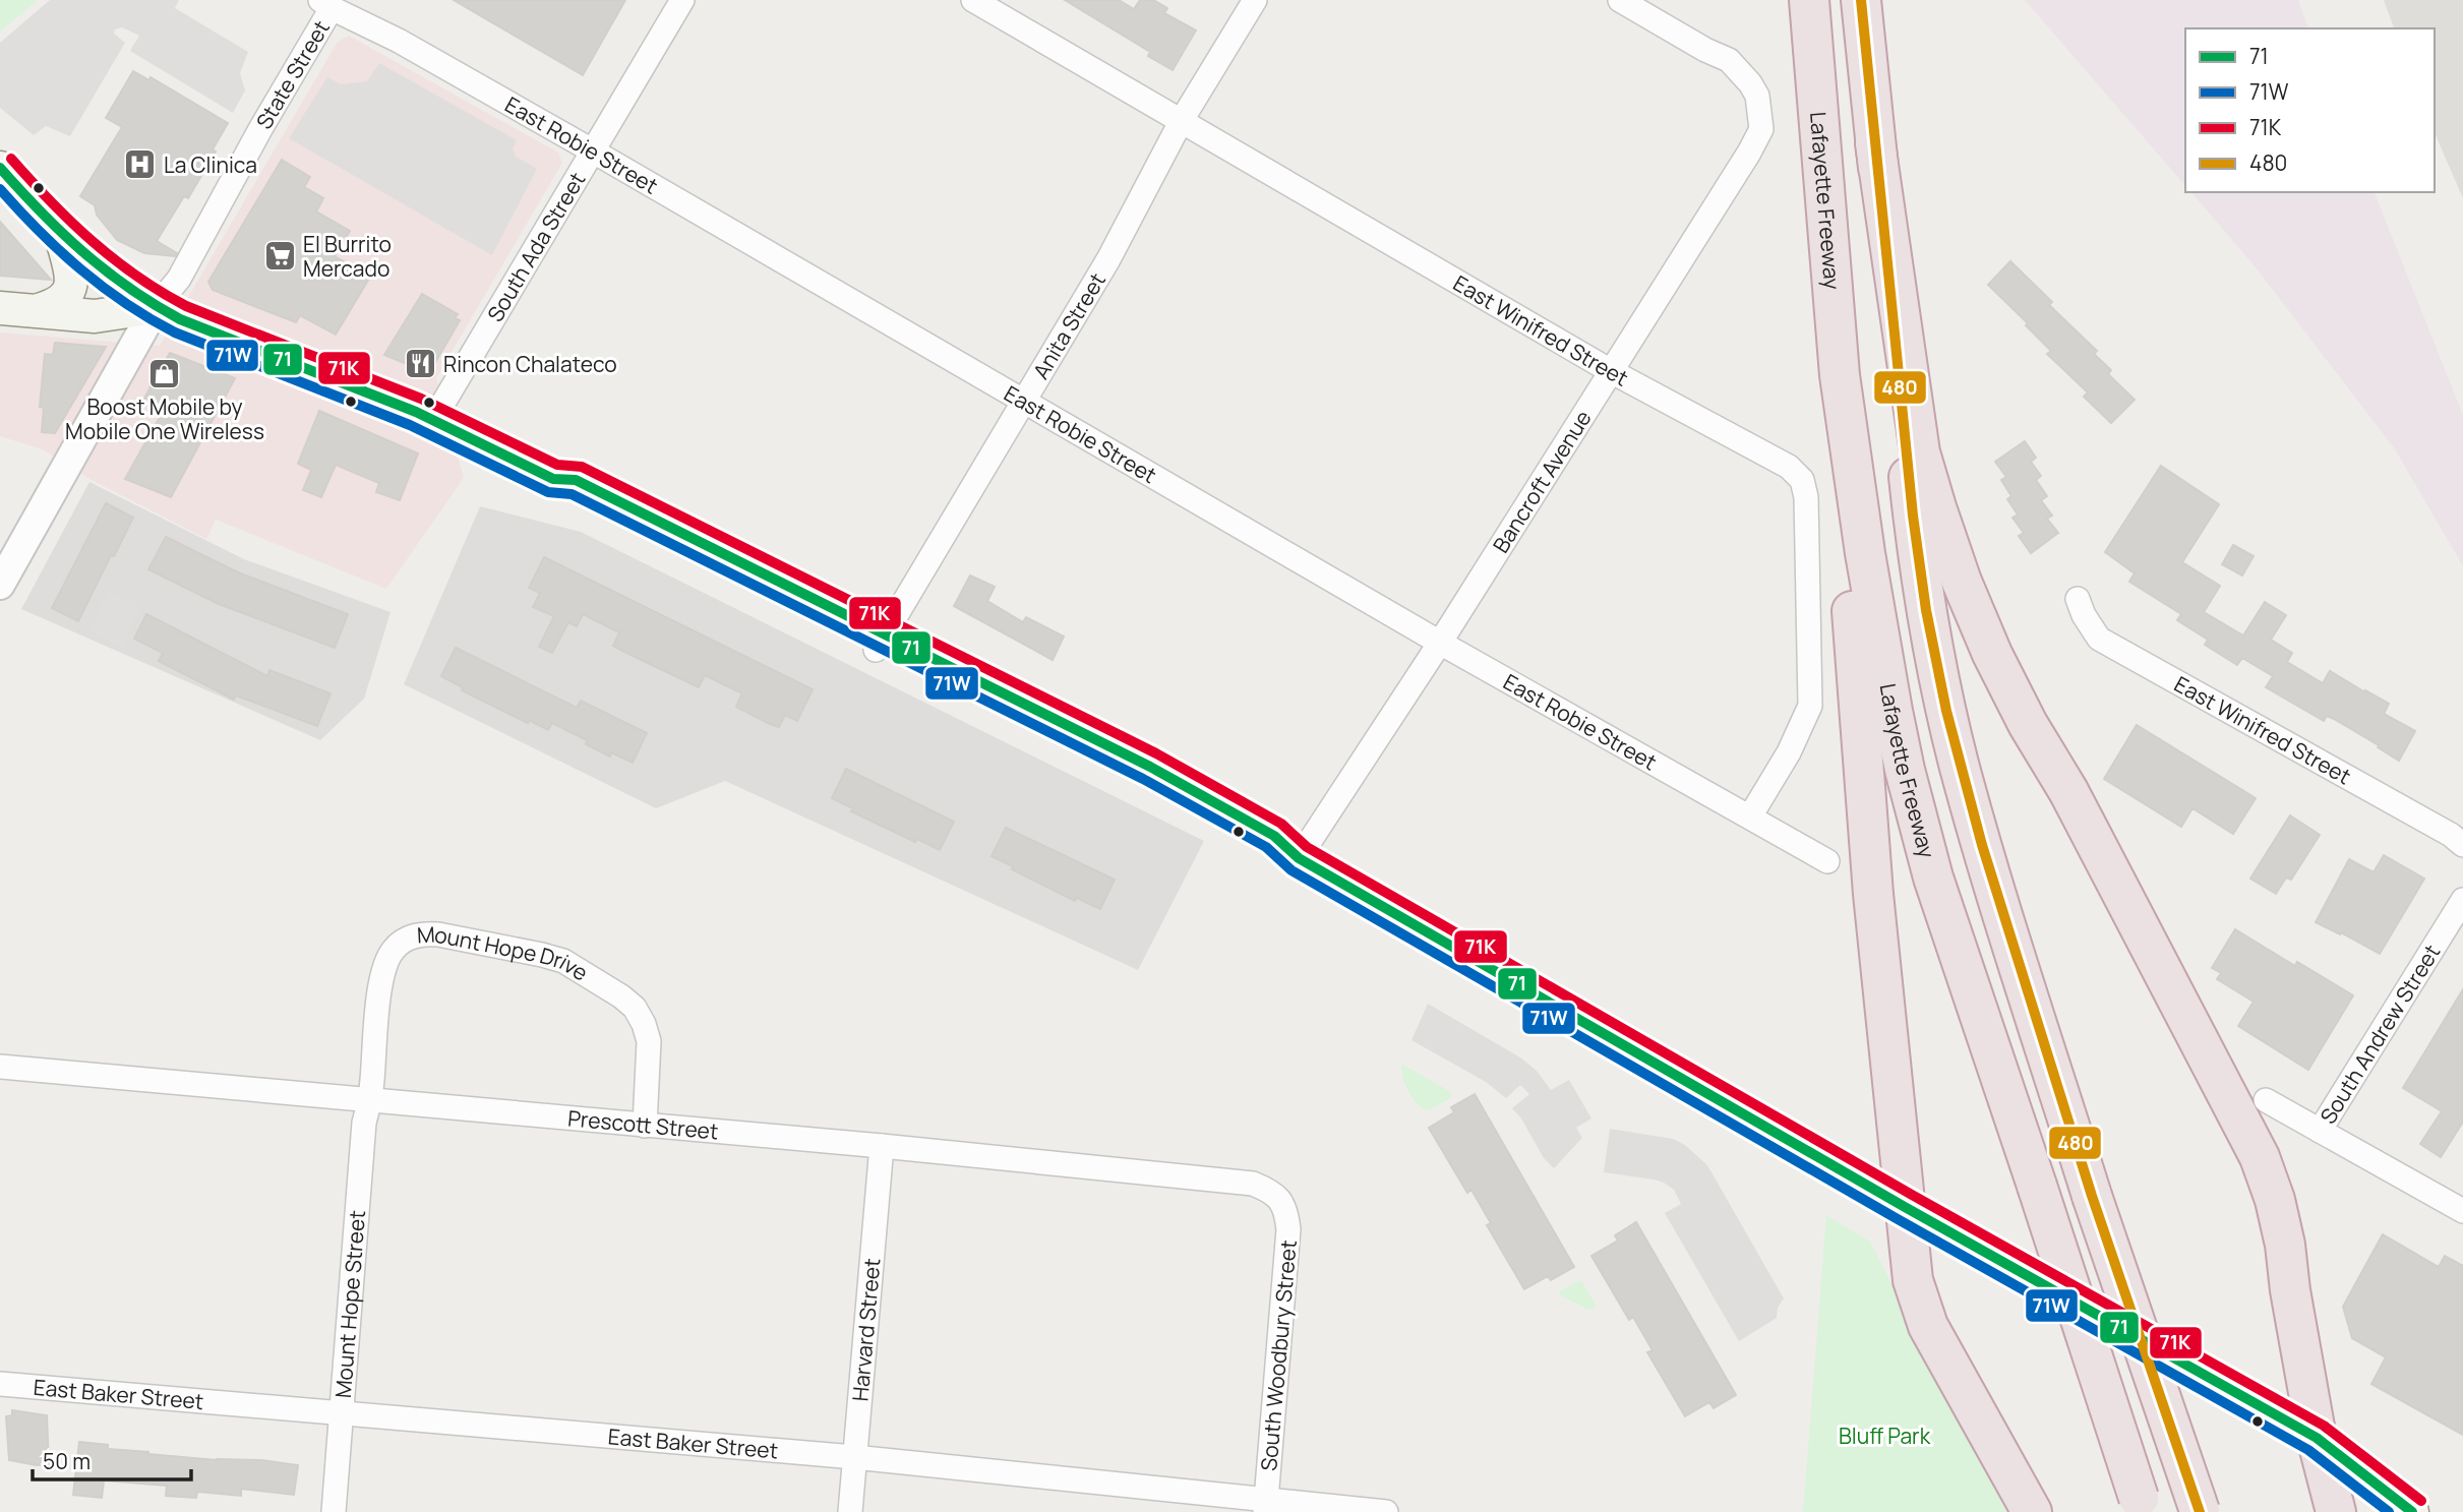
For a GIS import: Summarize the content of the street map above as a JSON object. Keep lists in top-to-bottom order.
{
  "streets": {
    "highway": ["Lafayette Freeway"],
    "street": [
      "State Street",
      "East Robie Street",
      "South Ada Street",
      "Anita Street",
      "East Winifred Street",
      "Bancroft Avenue",
      "Mount Hope Drive",
      "South Andrew Street",
      "Prescott Street",
      "Mount Hope Street",
      "Harvard Street",
      "South Woodbury Street",
      "East Baker Street"
    ]
  },
  "crossings": [
    ["State Street", "East Robie Street"],
    ["East Robie Street", "South Ada Street"],
    ["East Robie Street", "Anita Street"],
    ["East Robie Street", "East Winifred Street"],
    ["East Robie Street", "Bancroft Avenue"],
    ["Anita Street", "East Winifred Street"],
    ["East Winifred Street", "Bancroft Avenue"],
    ["Mount Hope Drive", "Prescott Street"],
    ["Mount Hope Drive", "Mount Hope Street"],
    ["Prescott Street", "Mount Hope Street"],
    ["Prescott Street", "Harvard Street"],
    ["Prescott Street", "South Woodbury Street"],
    ["Mount Hope Street", "East Baker Street"],
    ["Harvard Street", "East Baker Street"],
    ["South Woodbury Street", "East Baker Street"]
  ],
  "parks": ["Bluff Park"],
  "places": {
    "hospital": ["La Clinica"],
    "supermarket": ["El Burrito Mercado"],
    "restaurant": ["Rincon Chalateco"],
    "shop": ["Boost Mobile by Mobile One Wireless"]
  },
  "lines": [
    "transit line 480",
    "transit line 71K",
    "transit line 71",
    "transit line 71W"
  ],
  "legend": [
    "71",
    "71W",
    "71K",
    "480"
  ],
  "scale_bar": "50 m"
}
